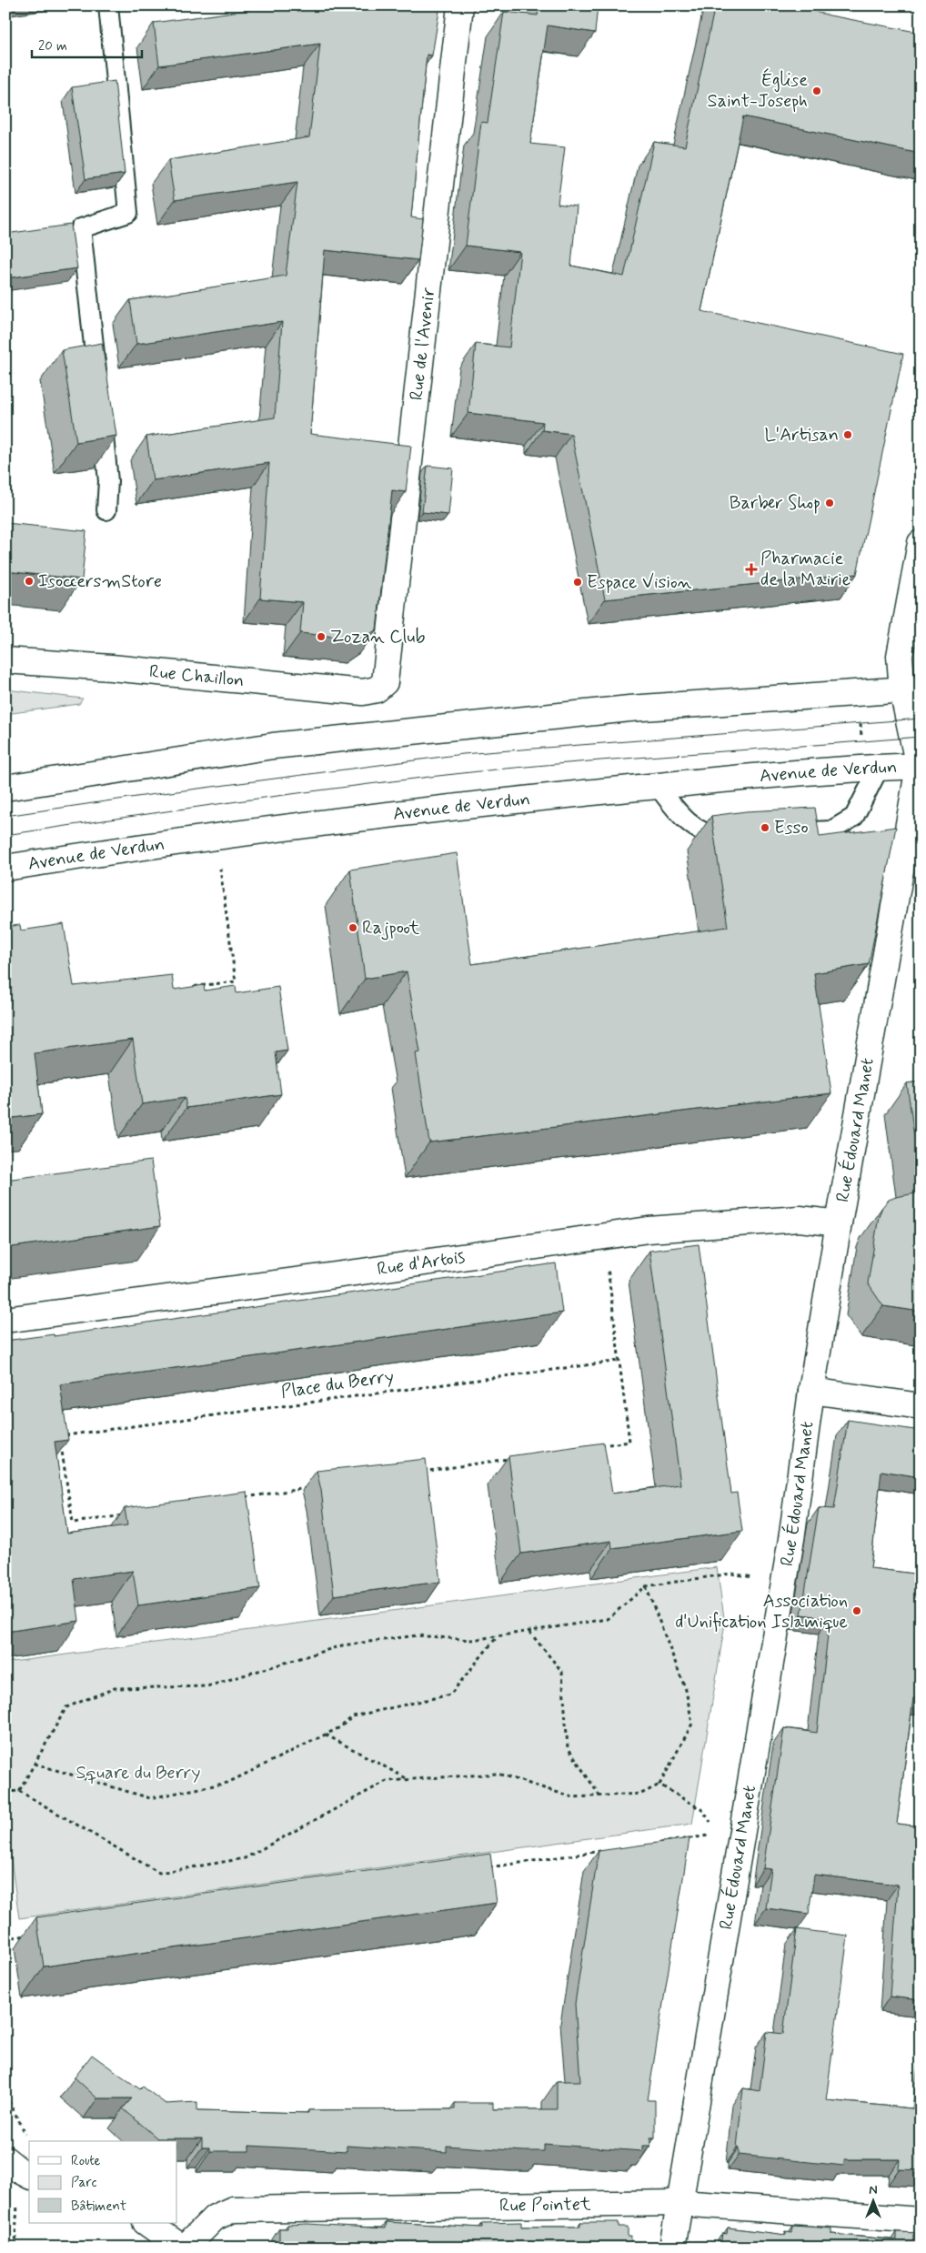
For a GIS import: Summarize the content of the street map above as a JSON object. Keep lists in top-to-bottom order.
{
  "streets": {
    "street": [
      "Rue de l'Avenir",
      "Rue Chaillon",
      "Avenue de Verdun",
      "Rue Édouard Manet",
      "Rue d'Artois",
      "Rue Pointet"
    ],
    "path": ["Place du Berry"]
  },
  "crossings": [
    ["Rue de l'Avenir", "Rue Chaillon"],
    ["Avenue de Verdun", "Rue Édouard Manet"],
    ["Rue Édouard Manet", "Rue d'Artois"],
    ["Rue Édouard Manet", "Rue Pointet"]
  ],
  "parks": ["Square du Berry"],
  "places": {
    "other": [
      "Église Saint-Joseph",
      "L'Artisan",
      "Barber Shop",
      "IsoccersmStore",
      "Espace Vision",
      "Zozan Club",
      "Esso",
      "Rajpoot",
      "Association d'Unification Islamique"
    ],
    "health": ["Pharmacie de la Mairie"]
  },
  "legend": ["Route", "Parc", "Bâtiment"],
  "scale_bar": "20 m",
  "north": "top"
}
